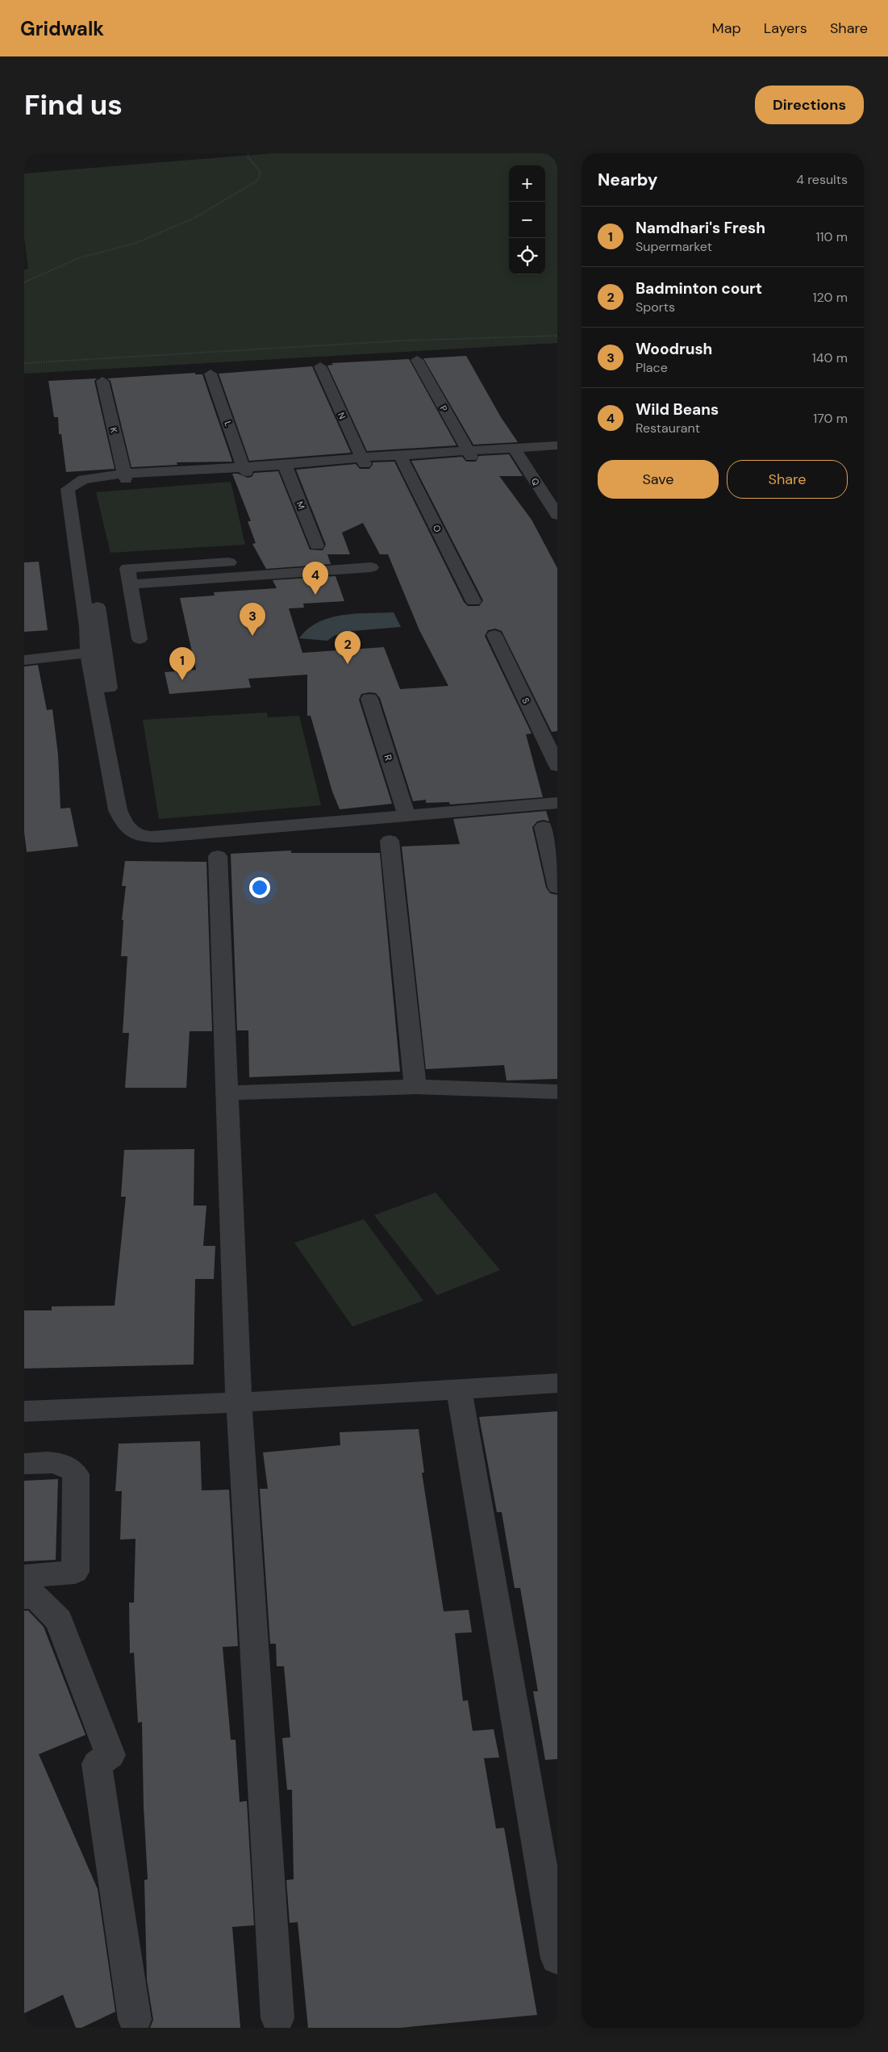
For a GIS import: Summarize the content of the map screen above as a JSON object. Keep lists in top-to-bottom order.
{
  "streets": {
    "street": [
      "P",
      "N",
      "L",
      "K",
      "Q",
      "M",
      "O",
      "S",
      "R"
    ]
  },
  "page": {
    "header": "Gridwalk",
    "nav": ["Map", "Layers", "Share"],
    "buttons": [
      "Directions",
      ["Save", "Share"]
    ],
    "title": "Find us",
    "heading": ["Nearby", "4 results"],
    "map_buttons": ["+", "−"],
    "list": [
      {
        "mark": "1",
        "name": "Namdhari's Fresh",
        "note": "Supermarket",
        "value": "110 m"
      },
      {
        "mark": "2",
        "name": "Badminton court",
        "note": "Sports",
        "value": "120 m"
      },
      {
        "mark": "3",
        "name": "Woodrush",
        "note": "Place",
        "value": "140 m"
      },
      {
        "mark": "4",
        "name": "Wild Beans",
        "note": "Restaurant",
        "value": "170 m"
      }
    ],
    "pins": [
      "4",
      "3",
      "2",
      "1"
    ]
  }
}
